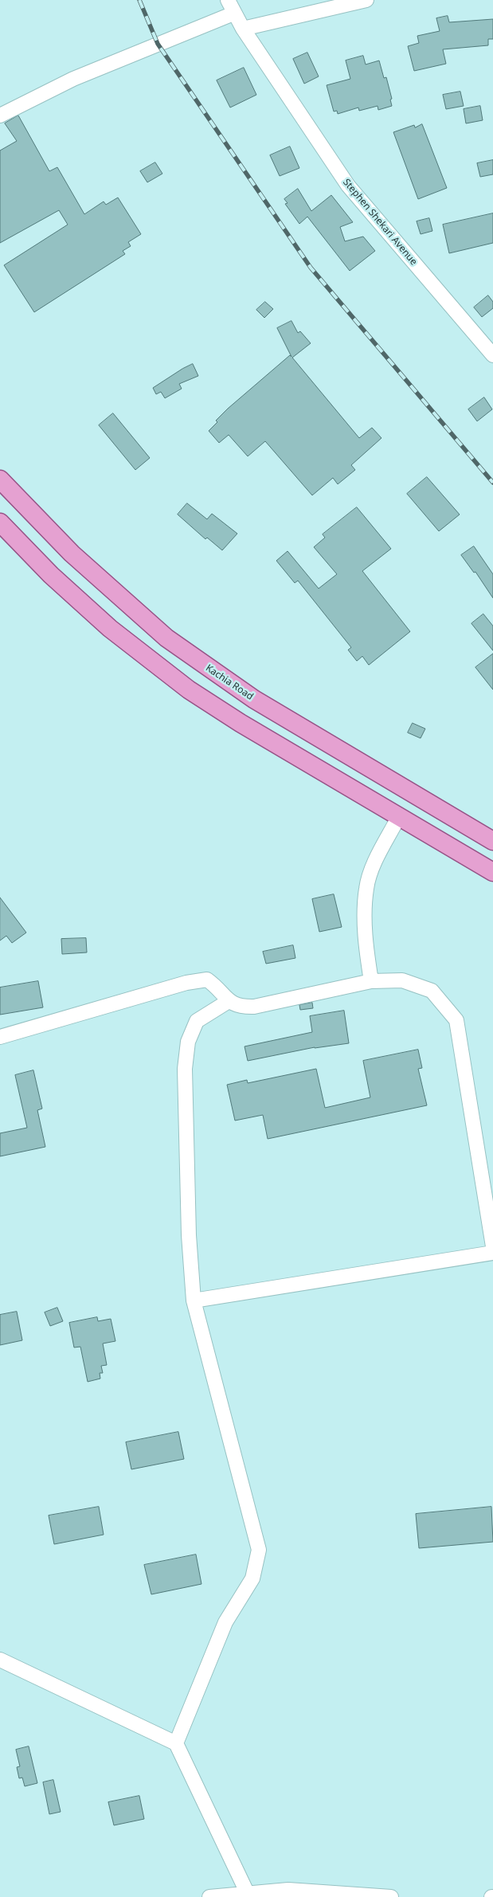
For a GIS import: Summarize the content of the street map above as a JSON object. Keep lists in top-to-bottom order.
{
  "streets": {
    "main road": ["Kachia Road"],
    "street": ["Stephen Shekari Avenue"]
  }
}
